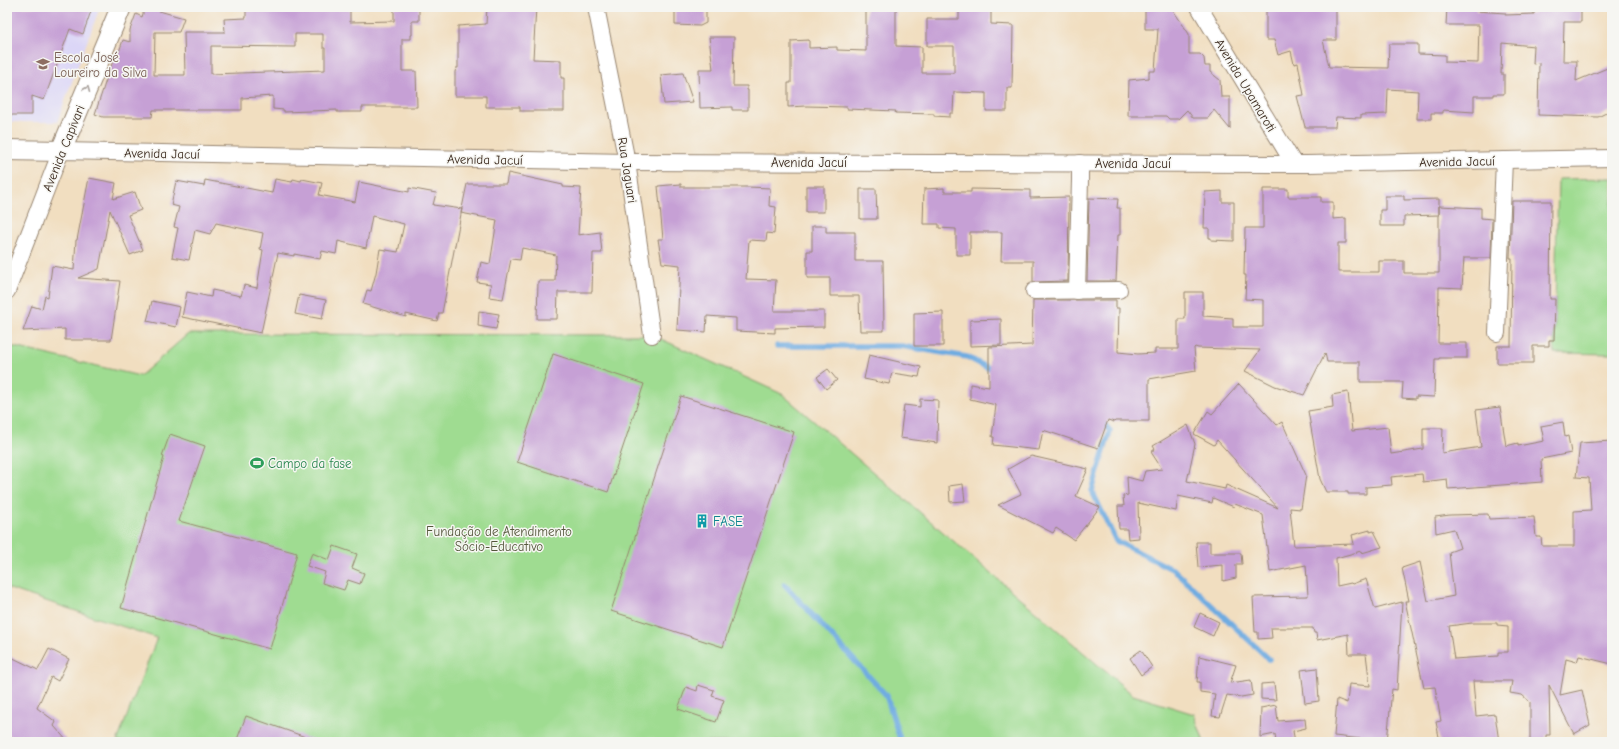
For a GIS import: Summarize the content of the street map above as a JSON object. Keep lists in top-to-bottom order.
{
  "streets": {
    "street": [
      "Avenida Upamaroti",
      "Avenida Capivari",
      "Avenida Jacuí",
      "Rua Jaguari"
    ]
  },
  "crossings": [
    ["Avenida Upamaroti", "Avenida Jacuí"],
    ["Avenida Capivari", "Avenida Jacuí"],
    ["Avenida Jacuí", "Rua Jaguari"]
  ],
  "one_way": ["Avenida Capivari"],
  "parks": ["Fundação de Atendimento Sócio-Educativo"],
  "places": {
    "school or university": ["Escola José Loureiro da Silva"],
    "sports": ["Campo da fase"],
    "building": ["FASE"]
  }
}
